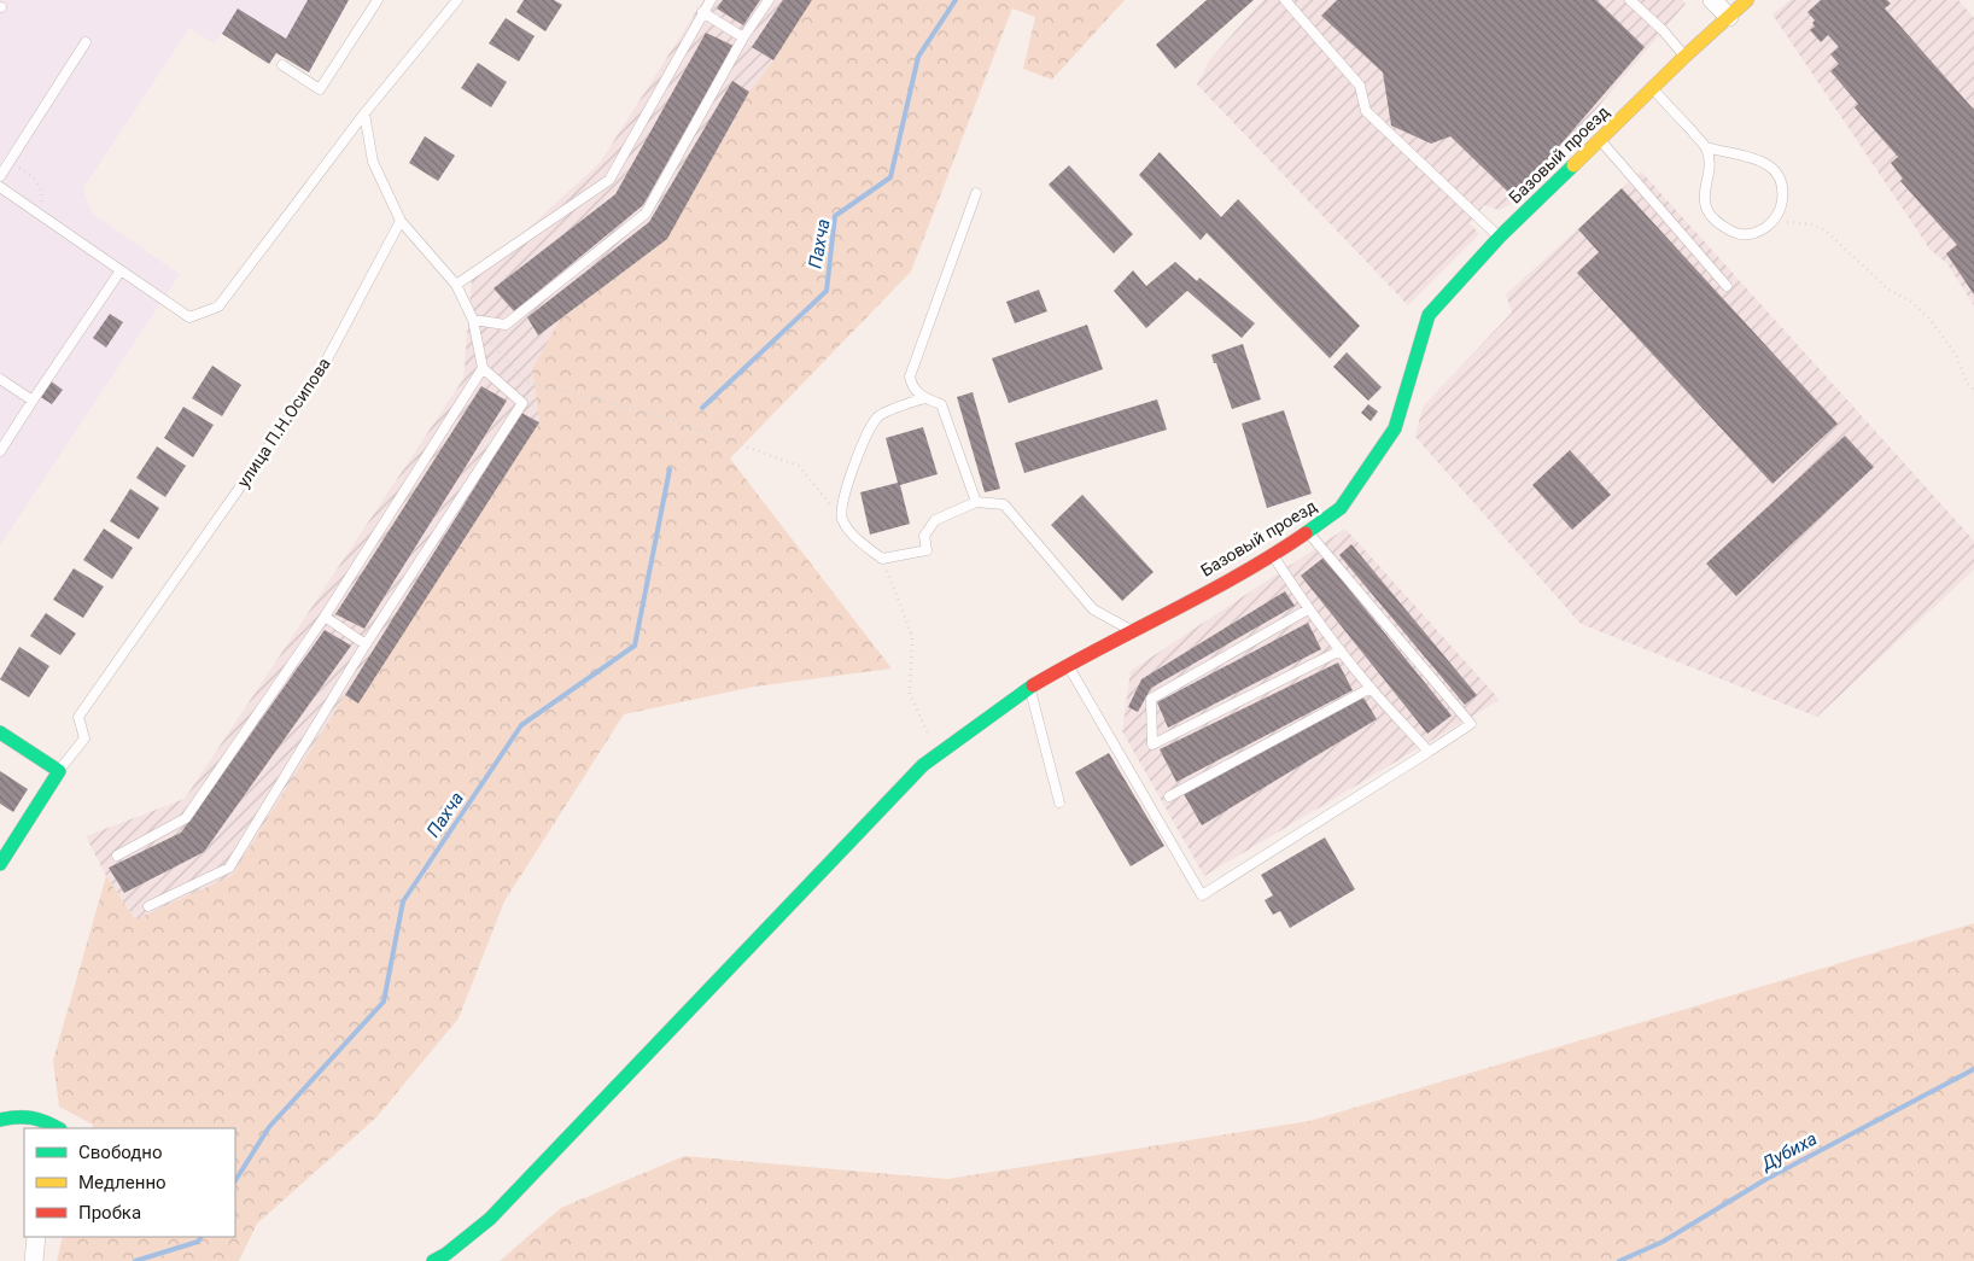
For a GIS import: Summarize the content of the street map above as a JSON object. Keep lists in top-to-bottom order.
{
  "streets": {
    "street": ["Базовый проезд"],
    "lane": ["улица П.Н.Осипова"]
  },
  "water": ["Пахча", "Дубиха"],
  "legend": ["Свободно", "Медленно", "Пробка"]
}
